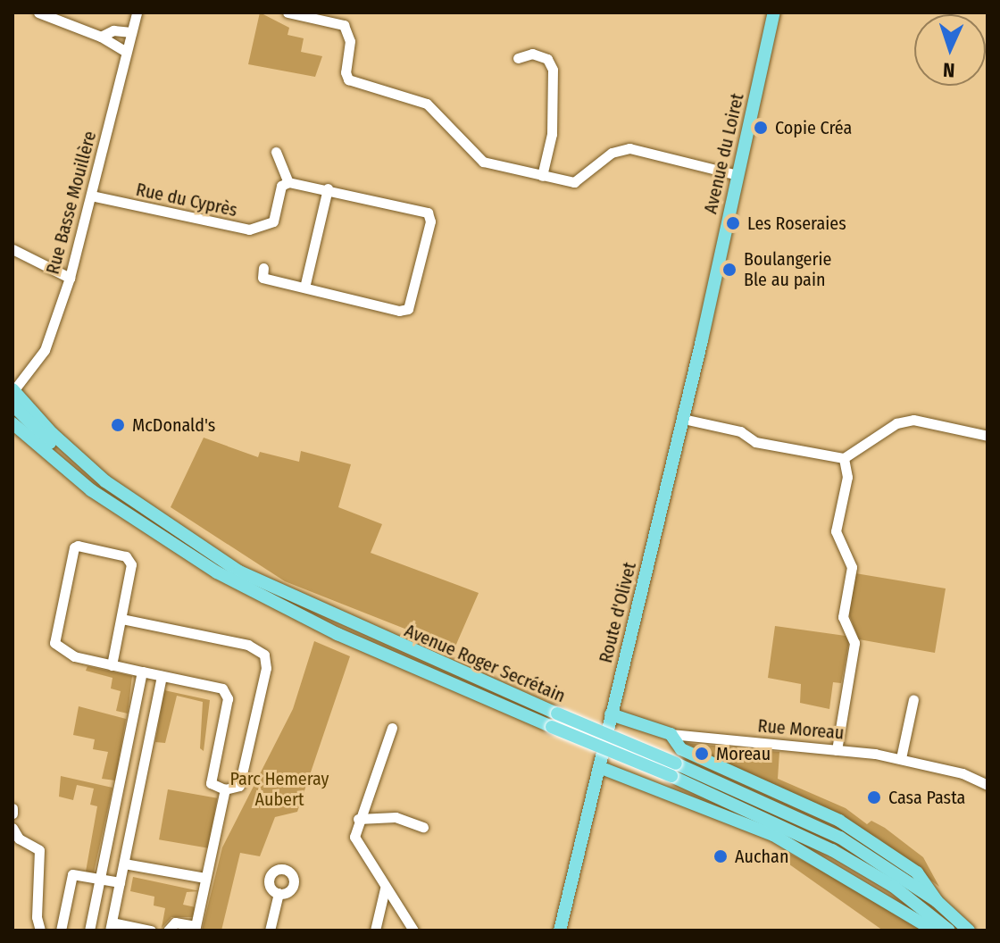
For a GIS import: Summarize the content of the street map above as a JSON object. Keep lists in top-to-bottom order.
{
  "streets": {
    "main road": [
      "Avenue du Loiret",
      "Route d'Olivet",
      "Avenue Roger Secrétain",
      "Rue Moreau"
    ],
    "street": ["Rue du Cyprès", "Rue Basse Mouillère"]
  },
  "crossings": [
    ["Avenue du Loiret", "Route d'Olivet"],
    ["Rue du Cyprès", "Rue Basse Mouillère"],
    ["Rue Basse Mouillère", "Avenue Roger Secrétain"],
    ["Route d'Olivet", "Rue Moreau"]
  ],
  "parks": ["Parc Hemeray Aubert"],
  "places": [
    "Copie Créa",
    "Les Roseraies",
    "Boulangerie Ble au pain",
    "McDonald's",
    "Moreau",
    "Casa Pasta",
    "Auchan"
  ],
  "north": "bottom"
}
